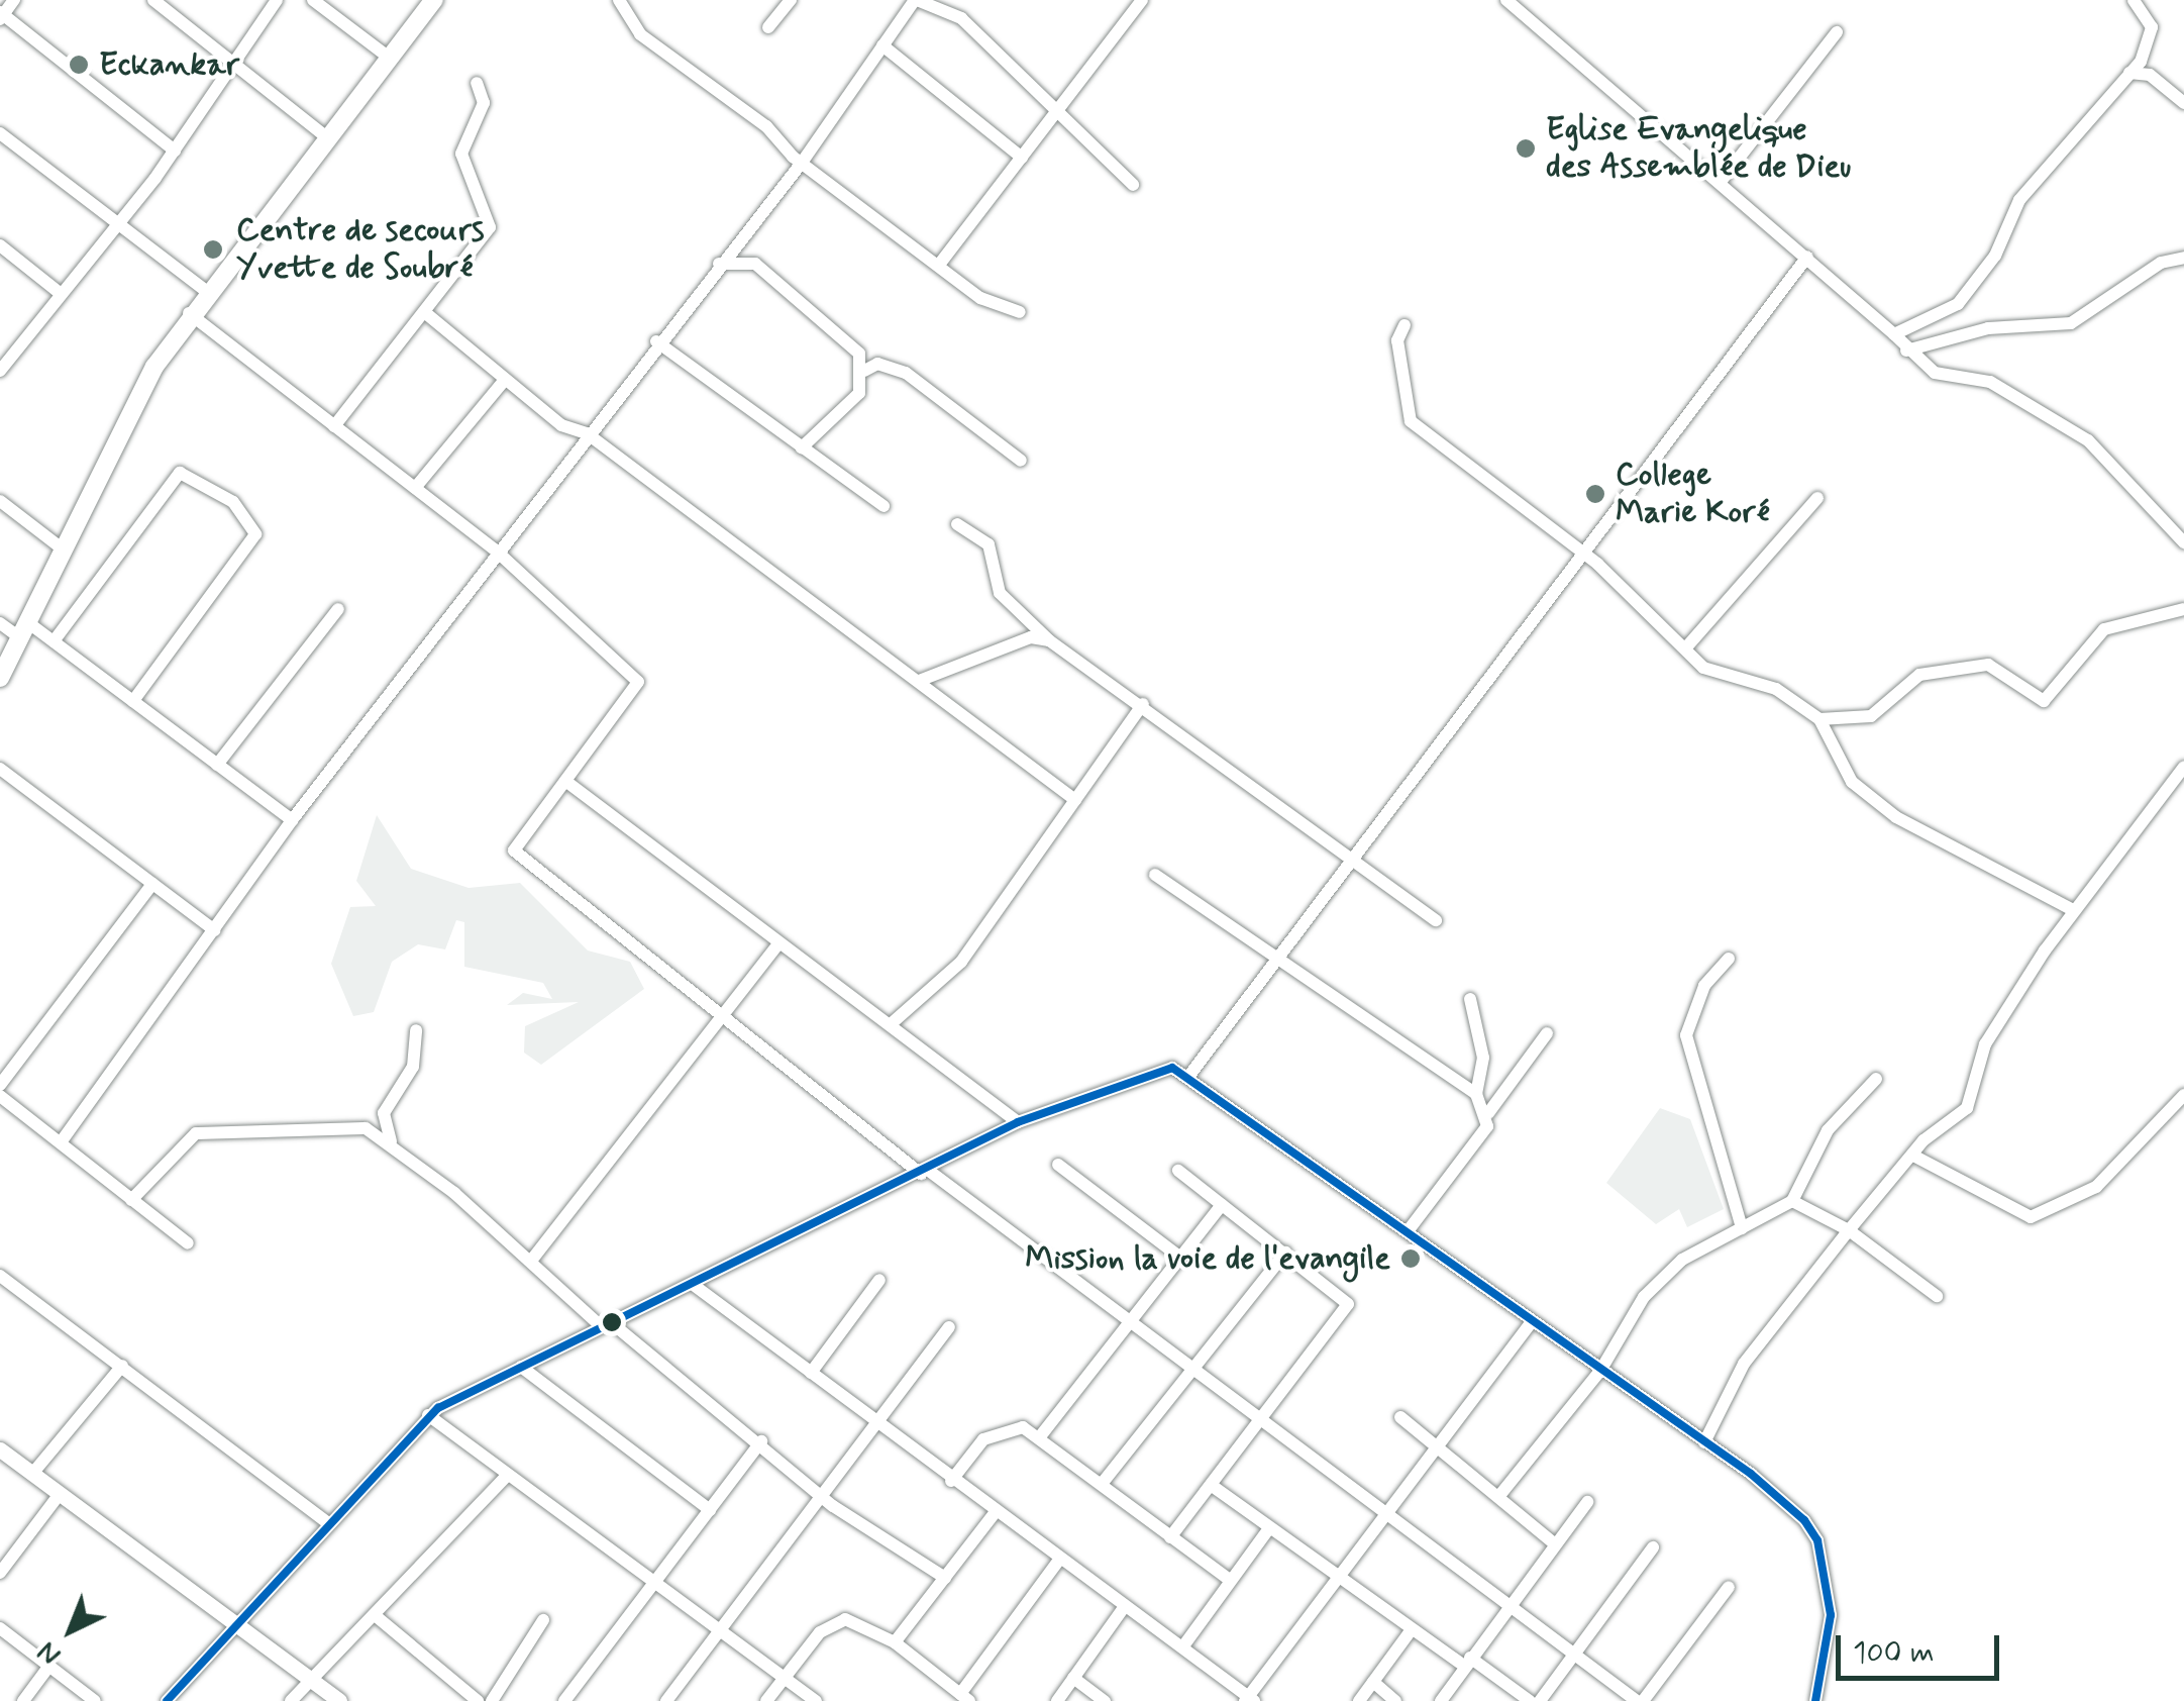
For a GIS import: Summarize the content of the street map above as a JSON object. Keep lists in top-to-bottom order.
{
  "places": [
    "Eckankar",
    "Eglise Evangelique des Assemblée de Dieu",
    "Centre de secours Yvette de Soubré",
    "College Marie Koré",
    "Mission la voie de l'evangile"
  ],
  "scale_bar": "100 m",
  "north": "bottom left"
}
